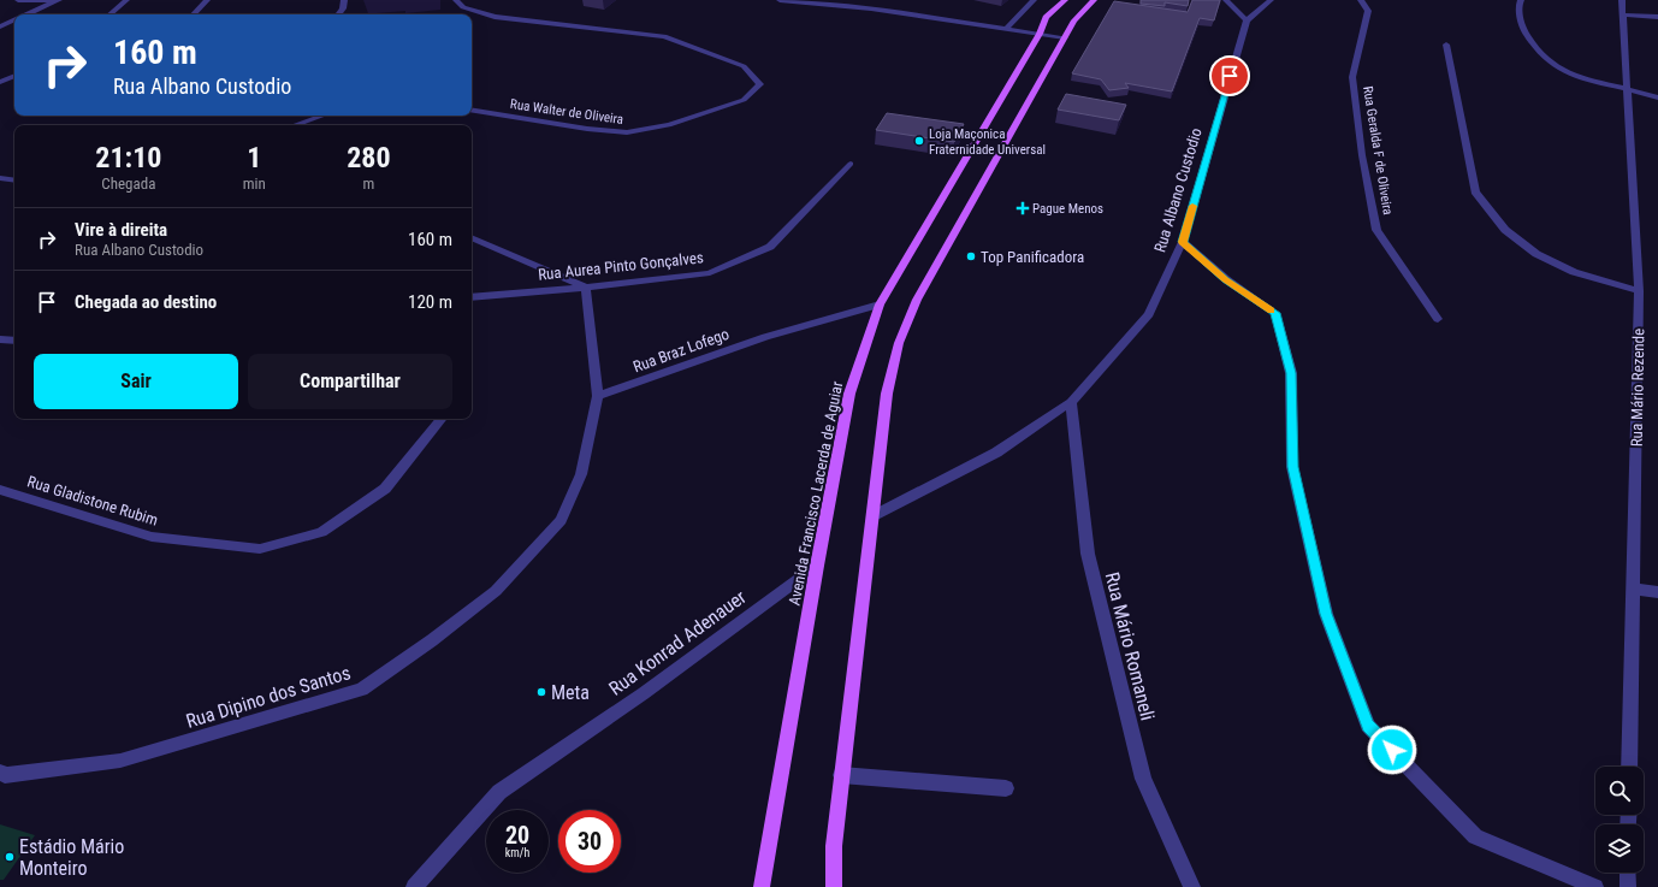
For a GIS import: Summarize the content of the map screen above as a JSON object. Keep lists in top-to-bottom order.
{
  "streets": {
    "main road": ["Avenida Francisco Lacerda de Aguiar"],
    "street": [
      "Rua Walter de Oliveira",
      "Rua Geralda F de Oliveira",
      "Rua Albano Custodio",
      "Rua Aurea Pinto Gonçalves",
      "Rua Braz Lofego",
      "Rua Mário Rezende",
      "Rua Gladistone Rubim",
      "Rua Konrad Adenauer",
      "Rua Mário Romaneli",
      "Rua Dipino dos Santos"
    ]
  },
  "crossings": [
    ["Rua Albano Custodio", "Rua Mário Romaneli"],
    ["Rua Braz Lofego", "Avenida Francisco Lacerda de Aguiar"],
    ["Rua Braz Lofego", "Rua Dipino dos Santos"],
    ["Avenida Francisco Lacerda de Aguiar", "Rua Konrad Adenauer"]
  ],
  "places": {
    "other": [
      "Loja Maçonica Fraternidade Universal",
      "Top Panificadora",
      "Meta",
      "Estádio Mário Monteiro"
    ],
    "health": ["Pague Menos"]
  },
  "page": {
    "turn": ["160 m", "Rua Albano Custodio"],
    "eta": [
      "21:10",
      "Chegada",
      "1",
      "min",
      "280",
      "m"
    ],
    "list": [
      {
        "name": "Vire à direita",
        "note": "Rua Albano Custodio",
        "value": "160 m"
      },
      {
        "name": "Chegada ao destino",
        "value": "120 m"
      }
    ],
    "buttons": ["Sair", "Compartilhar"],
    "speed": "20 km/h",
    "limit": "30"
  }
}
